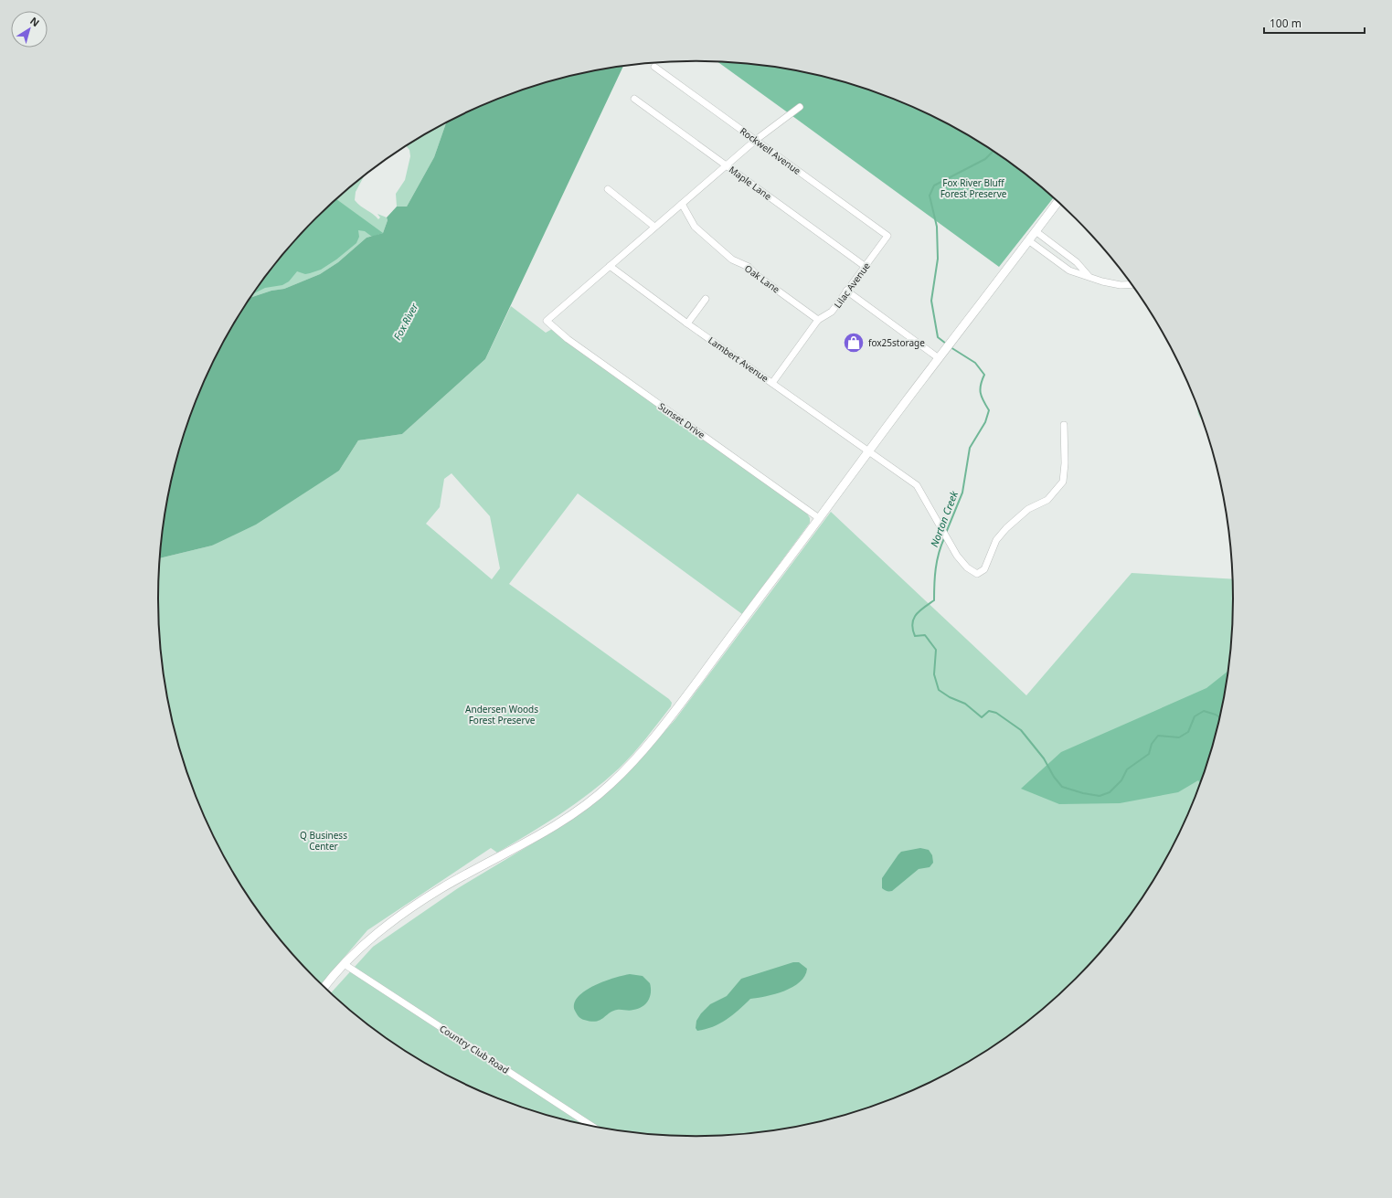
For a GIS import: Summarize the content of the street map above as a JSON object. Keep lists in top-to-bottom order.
{
  "streets": {
    "street": [
      "Rockwell Avenue",
      "Maple Lane",
      "Oak Lane",
      "Lilac Avenue",
      "Lambert Avenue",
      "Sunset Drive",
      "Country Club Road"
    ]
  },
  "crossings": [
    ["Rockwell Avenue", "Lilac Avenue"],
    ["Maple Lane", "Lilac Avenue"],
    ["Oak Lane", "Lilac Avenue"],
    ["Lilac Avenue", "Lambert Avenue"],
    ["Lambert Avenue", "Sunset Drive"]
  ],
  "water": ["Fox River", "Norton Creek"],
  "parks": ["Fox River Bluff Forest Preserve", "Andersen Woods Forest Preserve", "Q Business Center"],
  "places": {
    "shop": ["fox25storage"]
  },
  "scale_bar": "100 m",
  "north": "top right"
}
